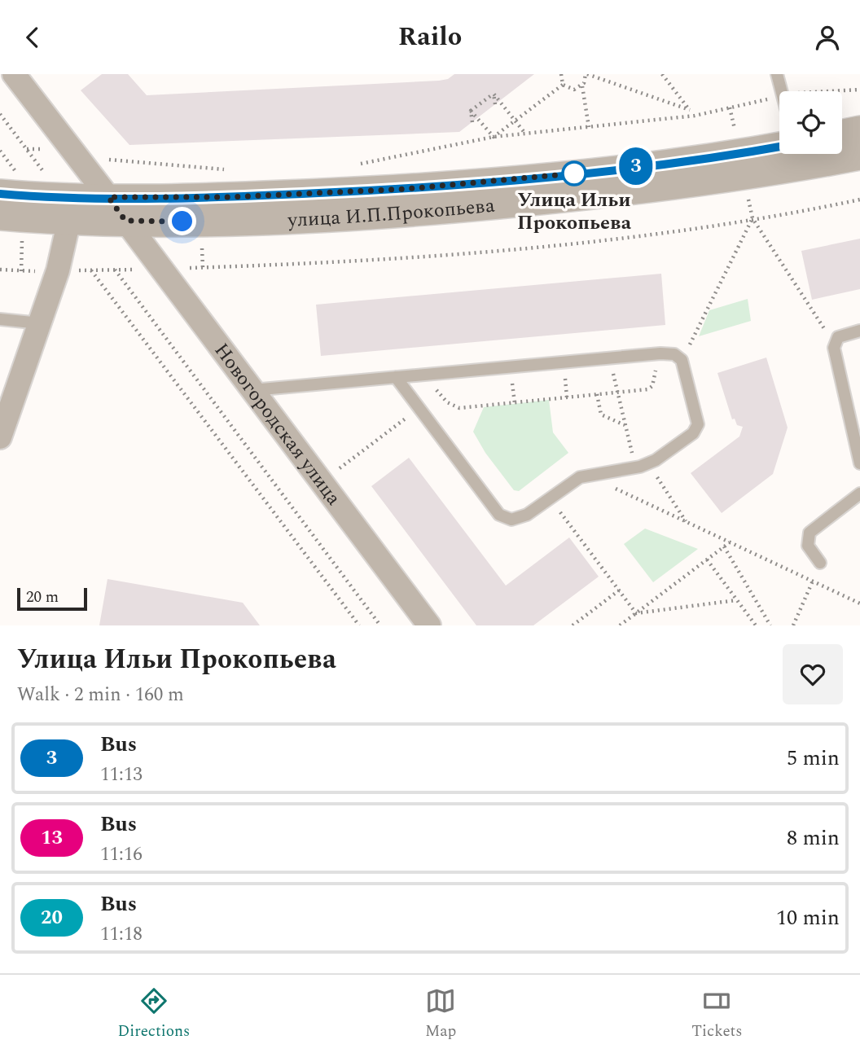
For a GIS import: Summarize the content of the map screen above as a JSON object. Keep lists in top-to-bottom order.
{
  "streets": {
    "street": ["улица И.П.Прокопьева", "Новогородская улица"]
  },
  "crossings": [
    ["улица И.П.Прокопьева", "Новогородская улица"]
  ],
  "places": ["Улица Ильи Прокопьева"],
  "lines": ["bus line 3"],
  "scale_bar": "20 m",
  "page": {
    "header": "Railo",
    "on_map": "3",
    "scale": "20 m",
    "heading": ["Улица Ильи Прокопьева", "Walk · 2 min · 160 m"],
    "list": [
      {
        "mark": "3",
        "name": "Bus",
        "note": "11:13",
        "value": "5 min"
      },
      {
        "mark": "13",
        "name": "Bus",
        "note": "11:16",
        "value": "8 min"
      },
      {
        "mark": "20",
        "name": "Bus",
        "note": "11:18",
        "value": "10 min"
      }
    ],
    "tabs": ["Directions", "Map", "Tickets"]
  }
}
